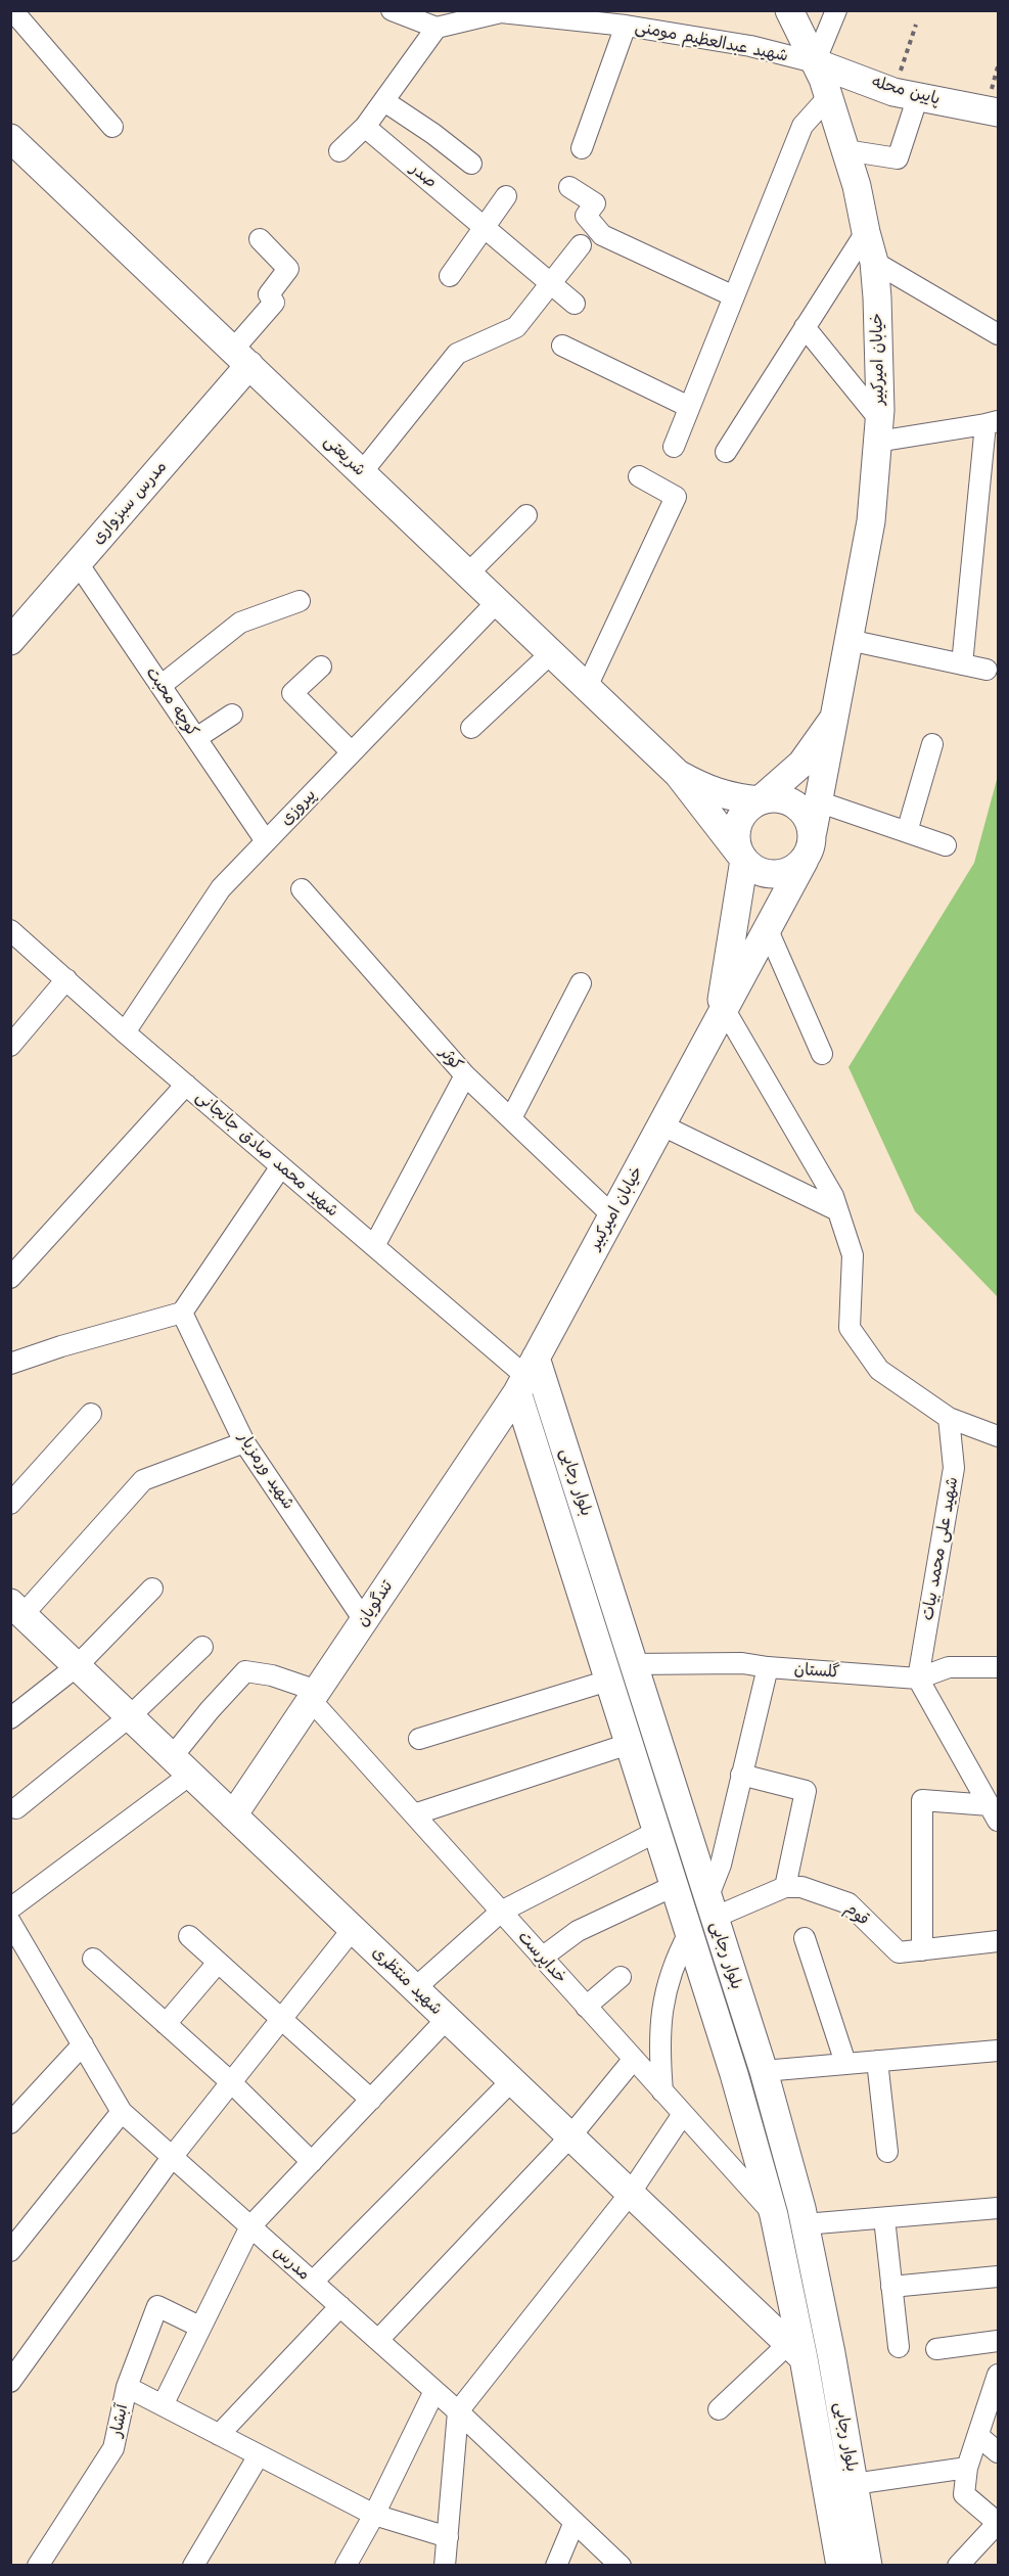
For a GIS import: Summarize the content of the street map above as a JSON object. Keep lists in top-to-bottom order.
{
  "streets": {
    "main road": [
      "پایین محله",
      "خیابان امیرکبیر",
      "شریعتی",
      "مدرس سبزواری",
      "بلوار رجایی",
      "تندگویان",
      "شهید منتظری"
    ],
    "street": [
      "شهید عبدالعظیم مومنی",
      "صدر",
      "کوچه محبت",
      "پیروزی",
      "کوثر",
      "شهید محمد صادق جانجانی",
      "شهید ورمزیار",
      "شهید علی محمد بیات",
      "گلستان",
      "قوم",
      "خداپرست",
      "مدرس",
      "آبشار"
    ]
  },
  "crossings": [
    ["شهید عبدالعظیم مومنی", "پایین محله"],
    ["شهید عبدالعظیم مومنی", "خیابان امیرکبیر"],
    ["پایین محله", "خیابان امیرکبیر"],
    ["خیابان امیرکبیر", "کوثر"],
    ["خیابان امیرکبیر", "شهید محمد صادق جانجانی"],
    ["خیابان امیرکبیر", "بلوار رجایی"],
    ["خیابان امیرکبیر", "تندگویان"],
    ["شریعتی", "مدرس سبزواری"],
    ["شریعتی", "پیروزی"],
    ["مدرس سبزواری", "کوچه محبت"],
    ["کوچه محبت", "پیروزی"],
    ["پیروزی", "شهید محمد صادق جانجانی"],
    ["شهید محمد صادق جانجانی", "بلوار رجایی"],
    ["شهید محمد صادق جانجانی", "تندگویان"],
    ["شهید ورمزیار", "تندگویان"],
    ["بلوار رجایی", "تندگویان"],
    ["بلوار رجایی", "گلستان"],
    ["بلوار رجایی", "خداپرست"],
    ["بلوار رجایی", "شهید منتظری"],
    ["شهید علی محمد بیات", "گلستان"],
    ["تندگویان", "خداپرست"],
    ["تندگویان", "شهید منتظری"]
  ]
}
